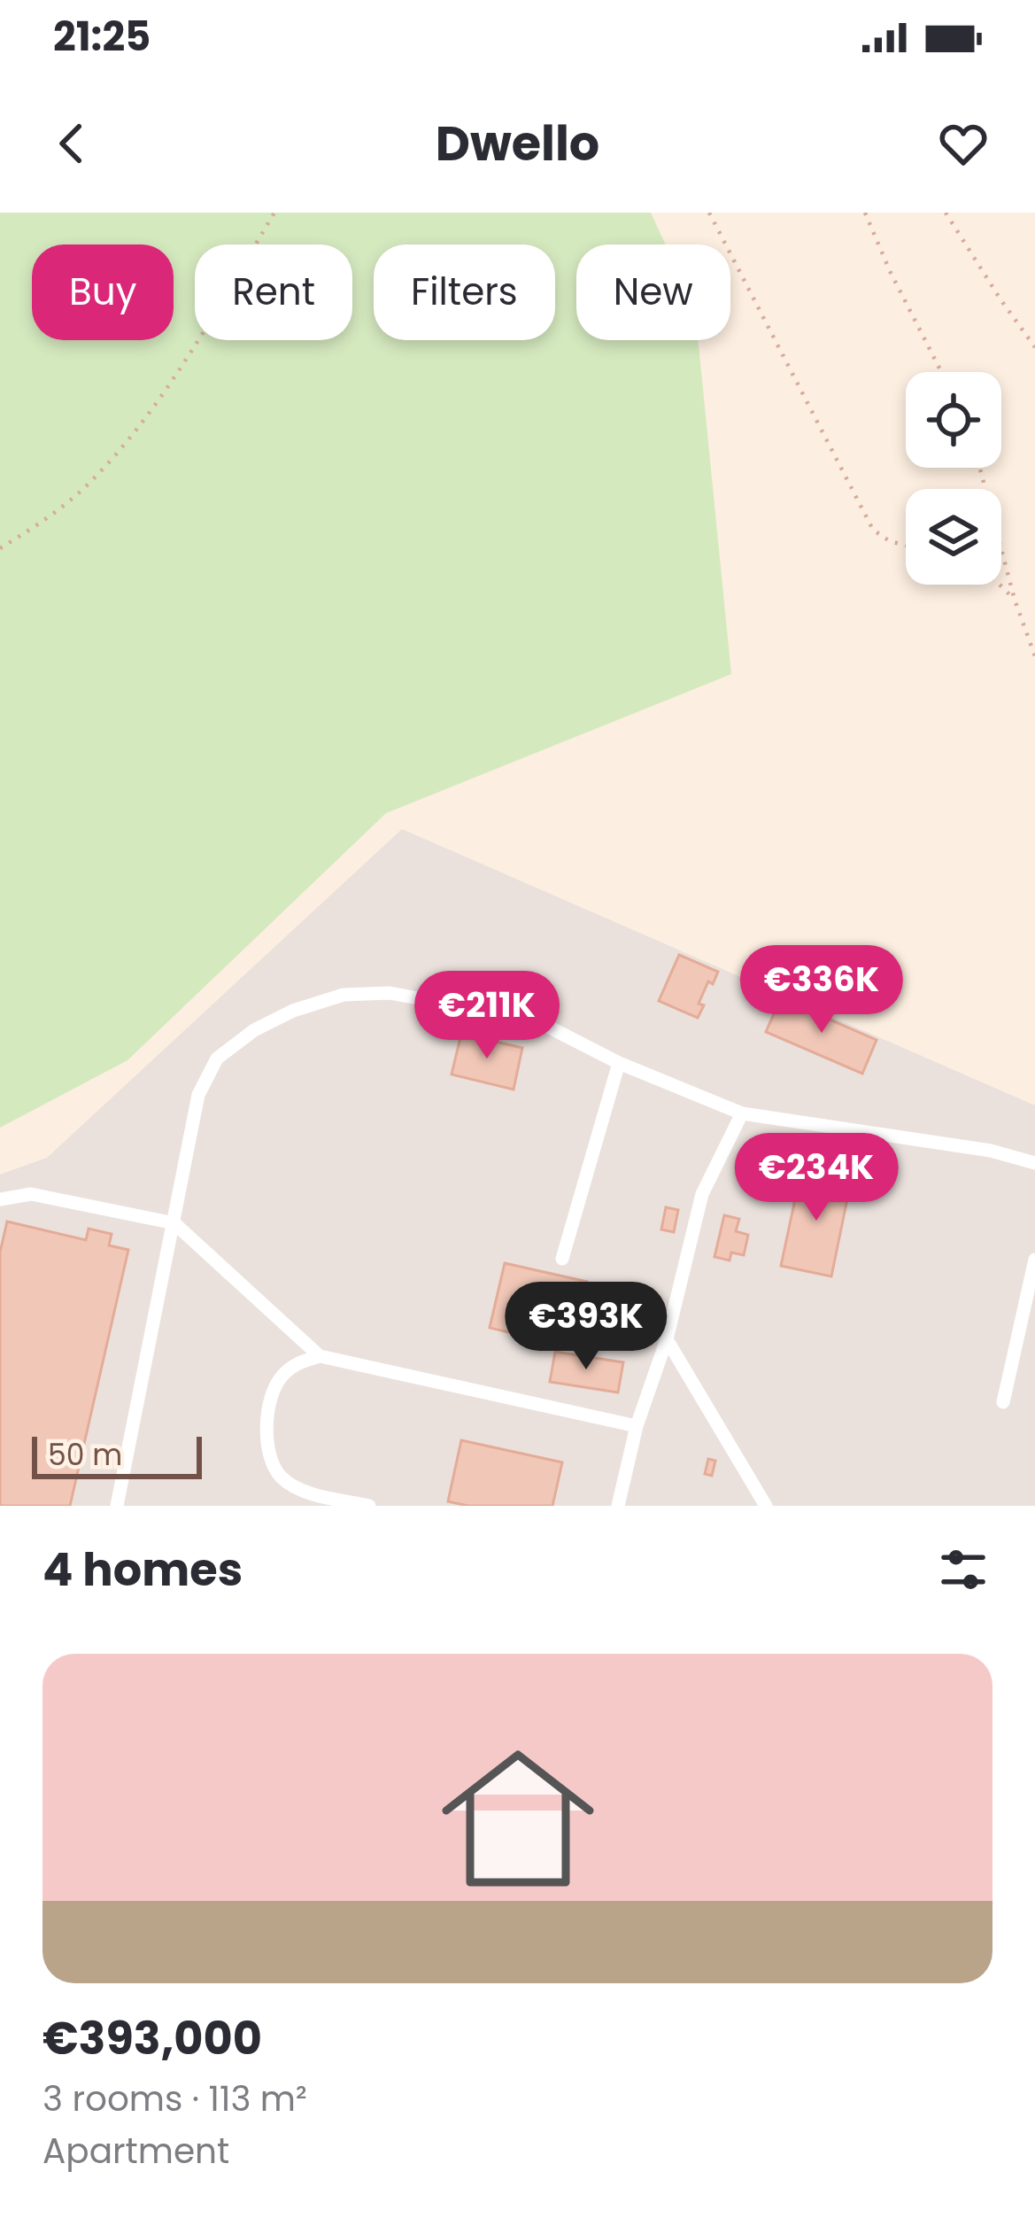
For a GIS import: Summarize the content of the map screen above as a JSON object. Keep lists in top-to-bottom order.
{
  "scale_bar": "50 m",
  "page": {
    "status": "21:25",
    "header": "Dwello",
    "chip": [
      "Buy",
      "Rent",
      "Filters",
      "New"
    ],
    "price": [
      "€336K",
      "€211K",
      "€234K",
      "€393K"
    ],
    "scale": "50 m",
    "heading": "4 homes",
    "list": [
      {
        "name": "€393,000",
        "note": "3 rooms · 113 m² · Apartment"
      }
    ]
  }
}
